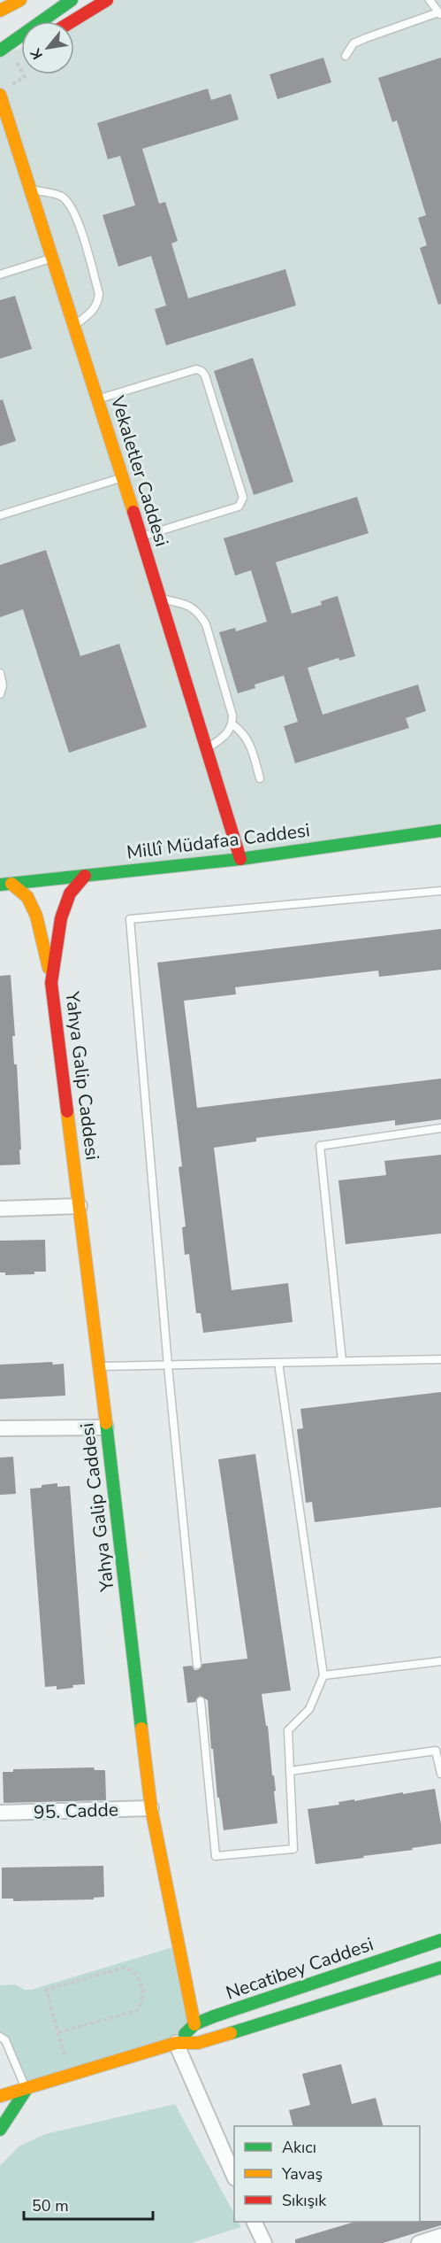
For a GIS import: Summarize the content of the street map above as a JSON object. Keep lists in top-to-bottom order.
{
  "streets": {
    "street": [
      "Vekaletler Caddesi",
      "Millî Müdafaa Caddesi",
      "Yahya Galip Caddesi",
      "95. Cadde",
      "Necatibey Caddesi"
    ]
  },
  "crossings": [
    ["Vekaletler Caddesi", "Millî Müdafaa Caddesi"],
    ["Millî Müdafaa Caddesi", "Yahya Galip Caddesi"],
    ["Yahya Galip Caddesi", "95. Cadde"],
    ["Yahya Galip Caddesi", "Necatibey Caddesi"]
  ],
  "legend": ["Akıcı", "Yavaş", "Sıkışık"],
  "scale_bar": "50 m",
  "north": "bottom left"
}
